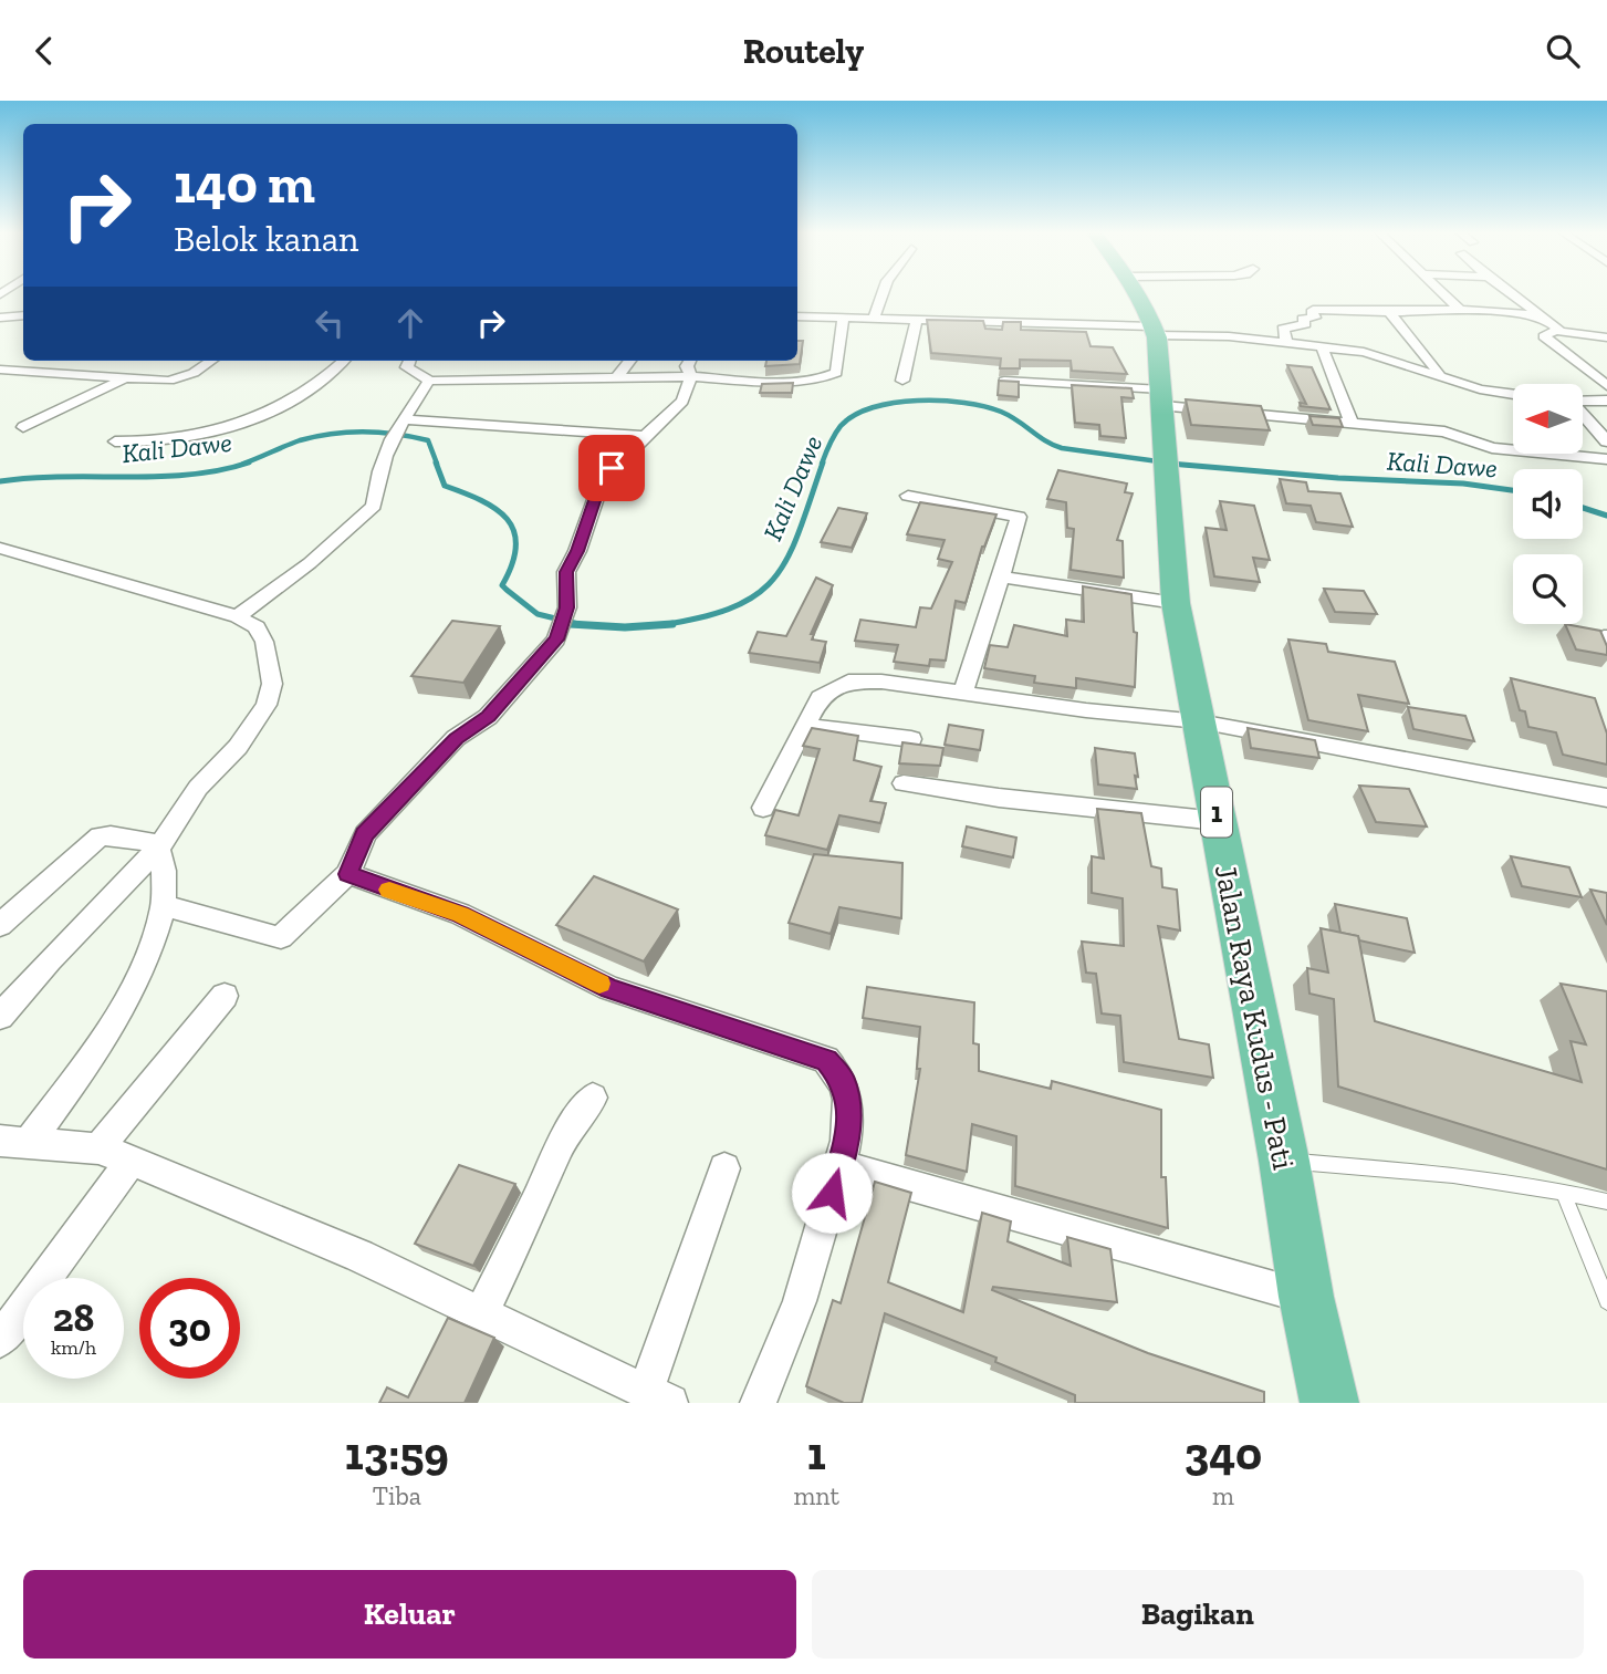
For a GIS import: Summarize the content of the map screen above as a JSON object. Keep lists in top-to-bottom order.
{
  "streets": {
    "highway": ["1", "Jalan Raya Kudus - Pati"]
  },
  "water": ["Kali Dawe"],
  "north": "left",
  "page": {
    "header": "Routely",
    "turn": ["140 m", "Belok kanan"],
    "speed": "28 km/h",
    "limit": "30",
    "eta": [
      "13:59",
      "Tiba",
      "1",
      "mnt",
      "340",
      "m"
    ],
    "buttons": ["Keluar", "Bagikan"]
  }
}
